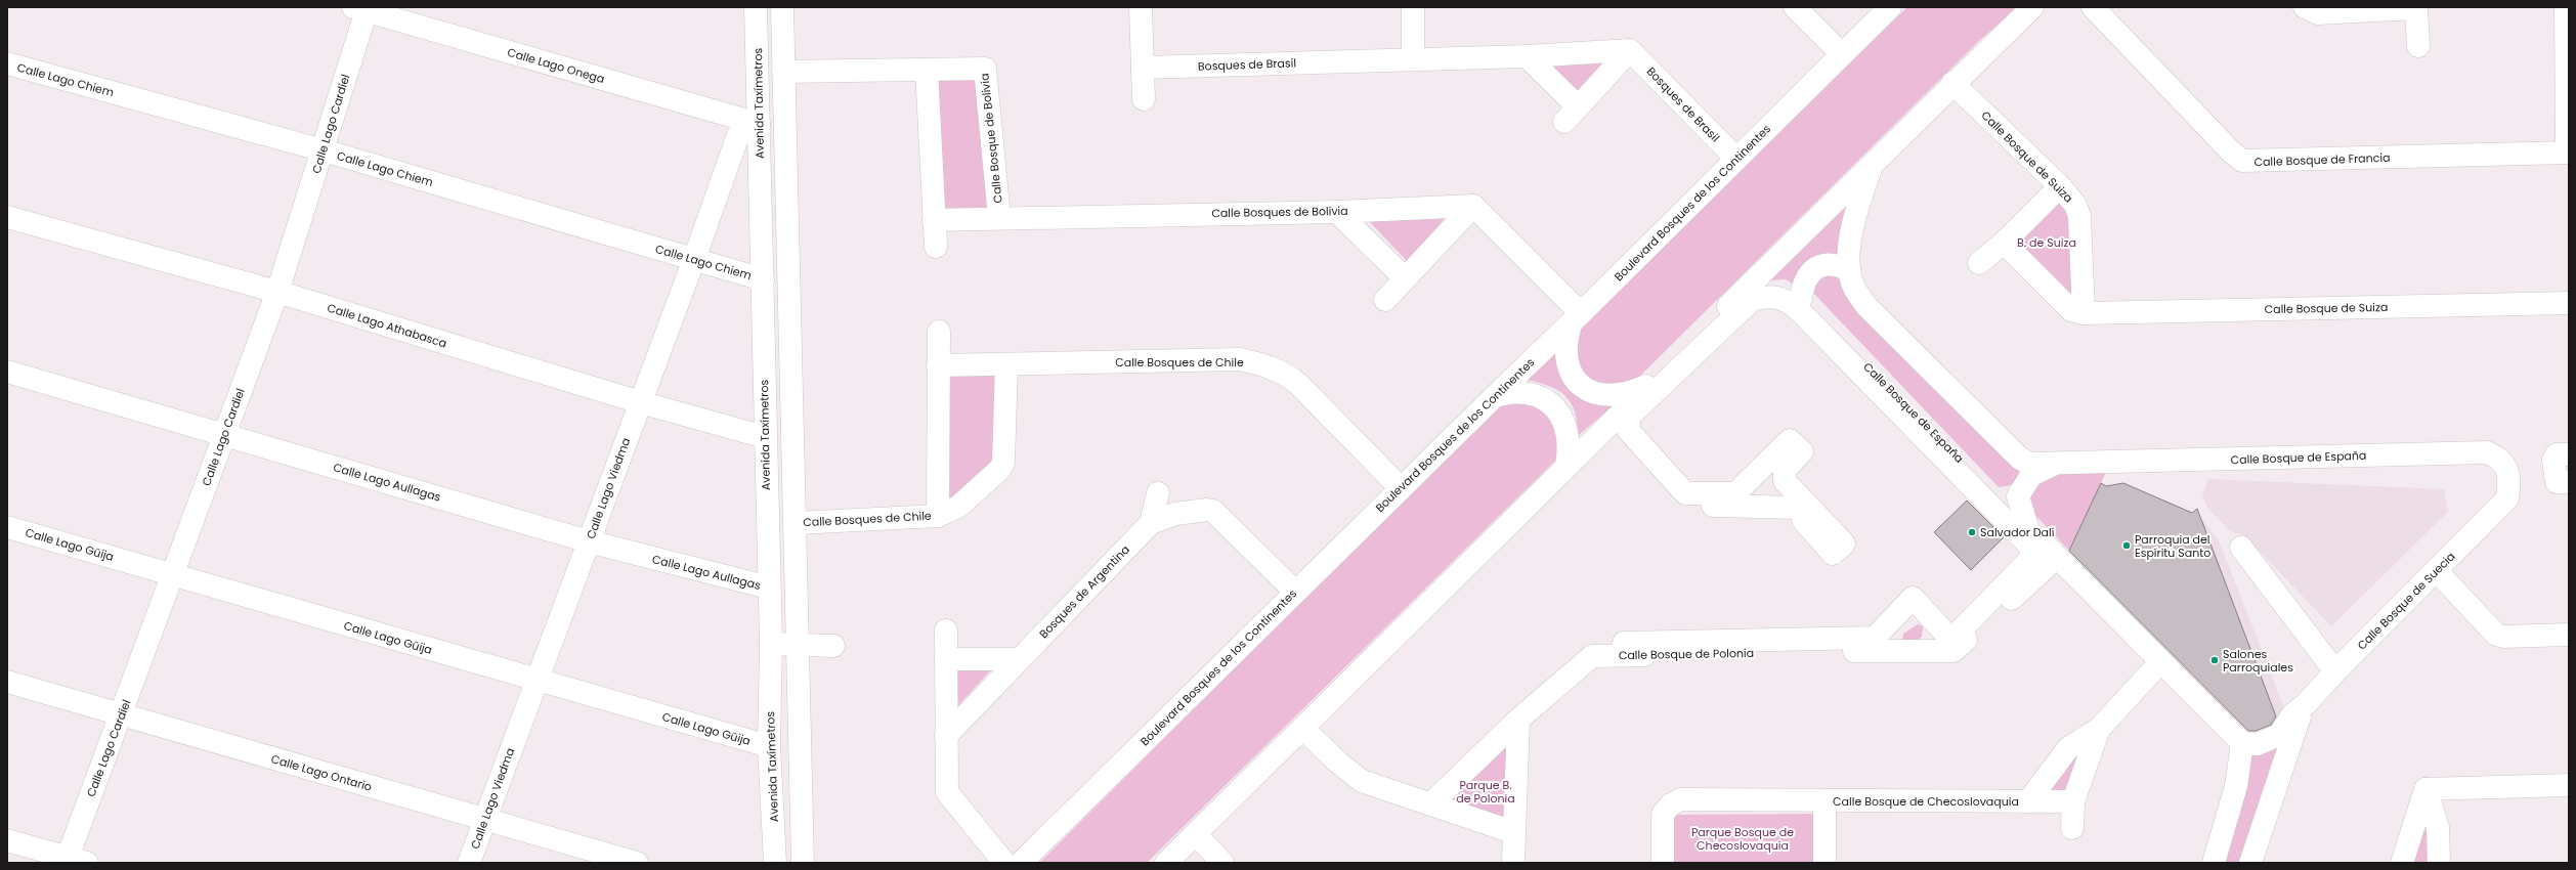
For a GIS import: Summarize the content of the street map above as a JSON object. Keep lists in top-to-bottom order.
{
  "streets": {
    "street": [
      "Bosques de Brasil",
      "Calle Lago Onega",
      "Calle Lago Chiem",
      "Avenida Taxímetros",
      "Calle Lago Cardiel",
      "Calle Bosque de Bolivia",
      "Calle Bosque de Suiza",
      "Calle Bosque de Francia",
      "Boulevard Bosques de los Continentes",
      "Calle Bosques de Bolivia",
      "Calle Lago Athabasca",
      "Calle Bosques de Chile",
      "Calle Bosque de España",
      "Calle Lago Aullagas",
      "Calle Lago Viedma",
      "Calle Lago Güija",
      "Bosques de Argentina",
      "Calle Bosque de Suecia",
      "Calle Bosque de Polonia",
      "Calle Lago Ontario",
      "Calle Bosque de Checoslovaquia"
    ]
  },
  "crossings": [
    ["Bosques de Brasil", "Boulevard Bosques de los Continentes"],
    ["Calle Lago Onega", "Avenida Taxímetros"],
    ["Calle Lago Onega", "Calle Lago Cardiel"],
    ["Calle Lago Onega", "Calle Lago Viedma"],
    ["Calle Lago Chiem", "Avenida Taxímetros"],
    ["Calle Lago Chiem", "Calle Lago Cardiel"],
    ["Calle Lago Chiem", "Calle Lago Viedma"],
    ["Avenida Taxímetros", "Calle Lago Athabasca"],
    ["Avenida Taxímetros", "Calle Lago Aullagas"],
    ["Avenida Taxímetros", "Calle Lago Viedma"],
    ["Avenida Taxímetros", "Calle Lago Güija"],
    ["Calle Lago Cardiel", "Calle Lago Athabasca"],
    ["Calle Lago Cardiel", "Calle Lago Aullagas"],
    ["Calle Lago Cardiel", "Calle Lago Güija"],
    ["Calle Lago Cardiel", "Calle Lago Ontario"],
    ["Calle Bosque de Bolivia", "Calle Bosques de Bolivia"],
    ["Boulevard Bosques de los Continentes", "Calle Bosques de Chile"],
    ["Boulevard Bosques de los Continentes", "Bosques de Argentina"],
    ["Calle Lago Athabasca", "Calle Lago Viedma"],
    ["Calle Bosque de España", "Calle Bosque de Suecia"],
    ["Calle Bosque de España", "Calle Bosque de Checoslovaquia"],
    ["Calle Lago Aullagas", "Calle Lago Viedma"],
    ["Calle Lago Viedma", "Calle Lago Güija"],
    ["Calle Lago Viedma", "Calle Lago Ontario"]
  ],
  "parks": ["B. de Suiza", "Parque B. de Polonia", "Parque Bosque de Checoslovaquia"],
  "places": ["Salvador Dalí", "Parroquia del Espíritu Santo", "Salones Parroquiales"]
}
